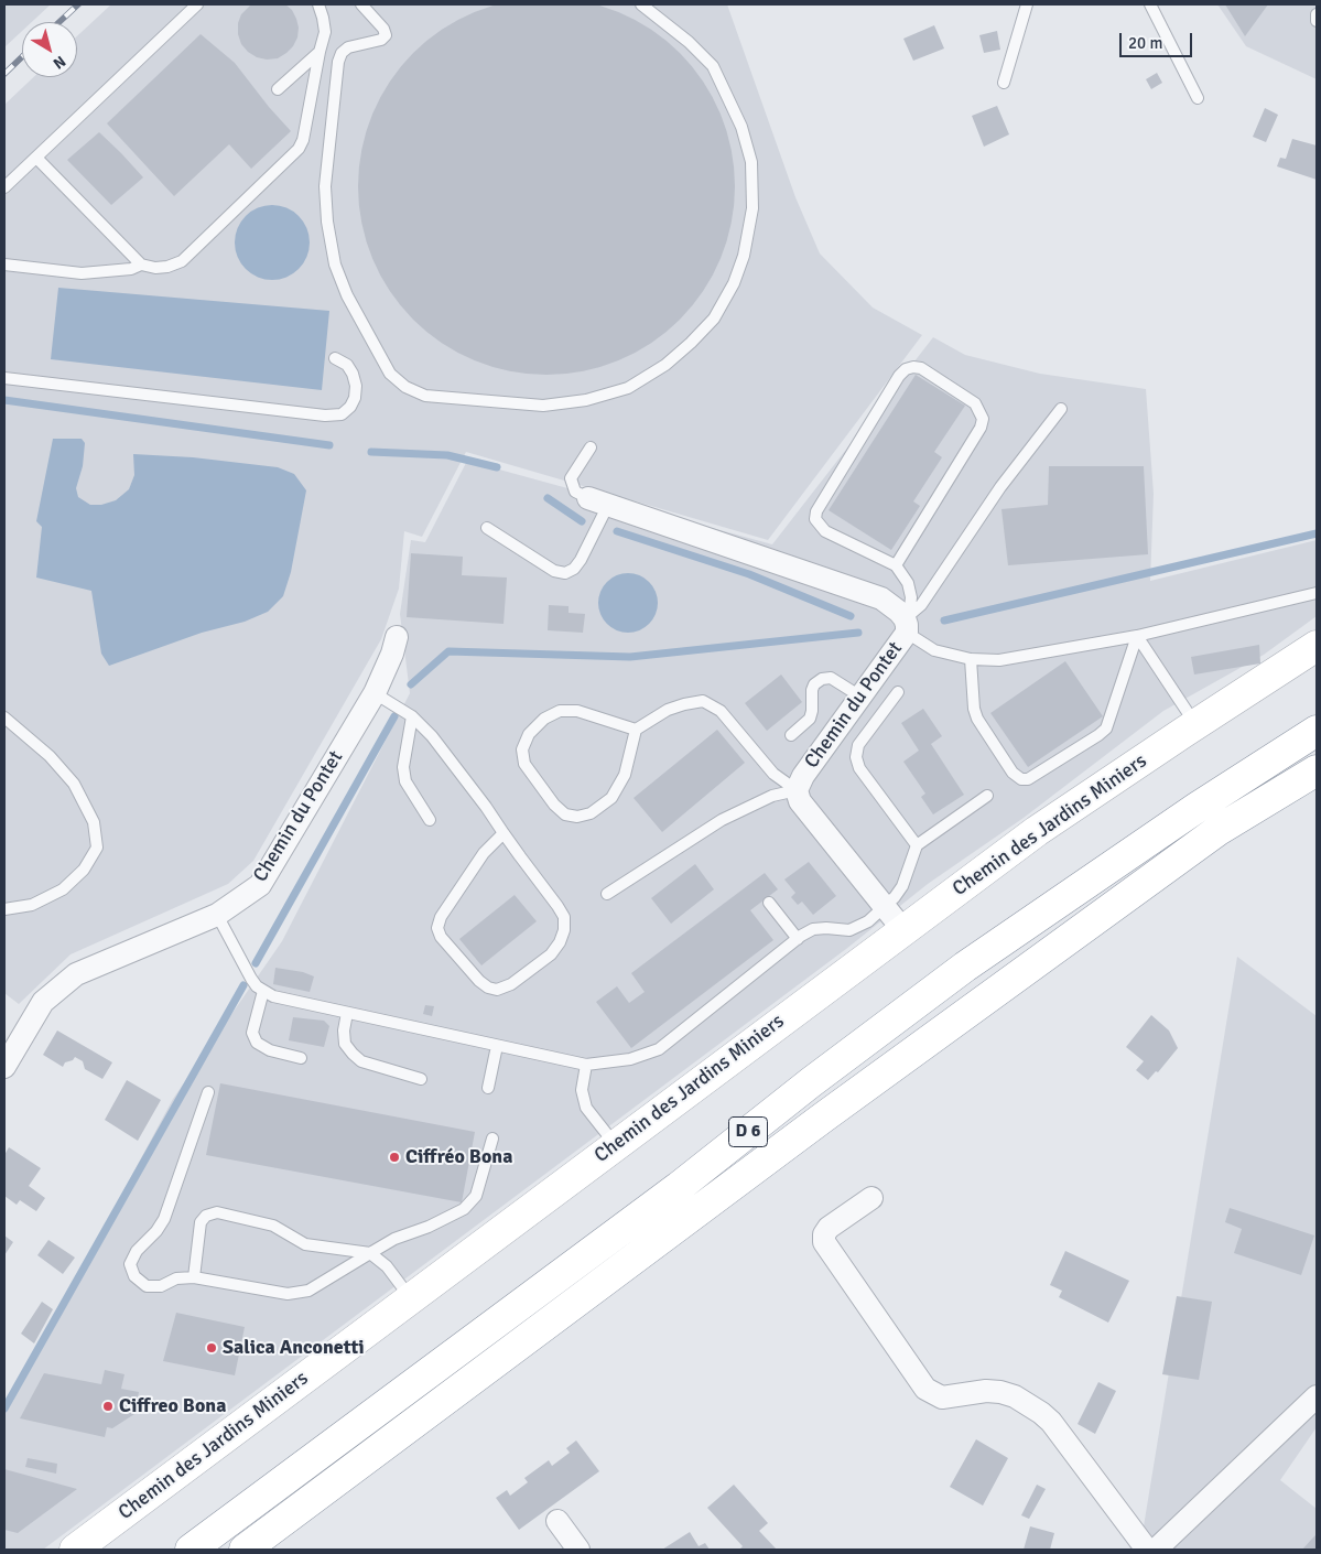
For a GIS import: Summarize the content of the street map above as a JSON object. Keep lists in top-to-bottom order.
{
  "streets": {
    "main road": ["Chemin des Jardins Miniers", "D 6"],
    "street": ["Chemin du Pontet"]
  },
  "crossings": [
    ["Chemin du Pontet", "Chemin des Jardins Miniers"]
  ],
  "places": ["Ciffréo Bona", "Salica Anconetti", "Ciffreo Bona"],
  "scale_bar": "20 m",
  "north": "bottom right"
}
